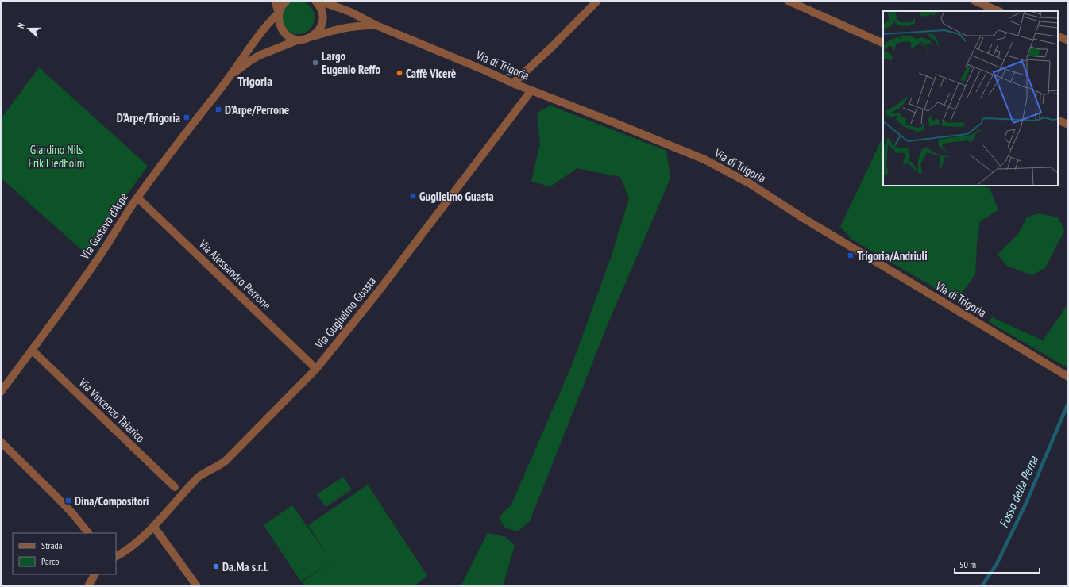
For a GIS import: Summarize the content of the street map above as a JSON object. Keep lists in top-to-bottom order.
{
  "streets": {
    "street": [
      "Via di Trigoria",
      "Via Gustavo d'Arpe",
      "Via Alessandro Perrone",
      "Via Guglielmo Guasta",
      "Via Vincenzo Talarico"
    ]
  },
  "crossings": [
    ["Via di Trigoria", "Via Guglielmo Guasta"],
    ["Via Gustavo d'Arpe", "Via Alessandro Perrone"],
    ["Via Gustavo d'Arpe", "Via Vincenzo Talarico"],
    ["Via Alessandro Perrone", "Via Guglielmo Guasta"]
  ],
  "districts": ["Trigoria"],
  "water": ["Fosso della Perna"],
  "parks": ["Giardino Nils Erik Liedholm"],
  "places": {
    "other": ["Largo Eugenio Reffo", "Caffè Vicerè", "Da.Ma s.r.l."],
    "transit": [
      "D'Arpe/Perrone",
      "D'Arpe/Trigoria",
      "Guglielmo Guasta",
      "Trigoria/Andriuli",
      "Dina/Compositori"
    ]
  },
  "legend": ["Strada", "Parco"],
  "scale_bar": "50 m",
  "north": "left"
}
